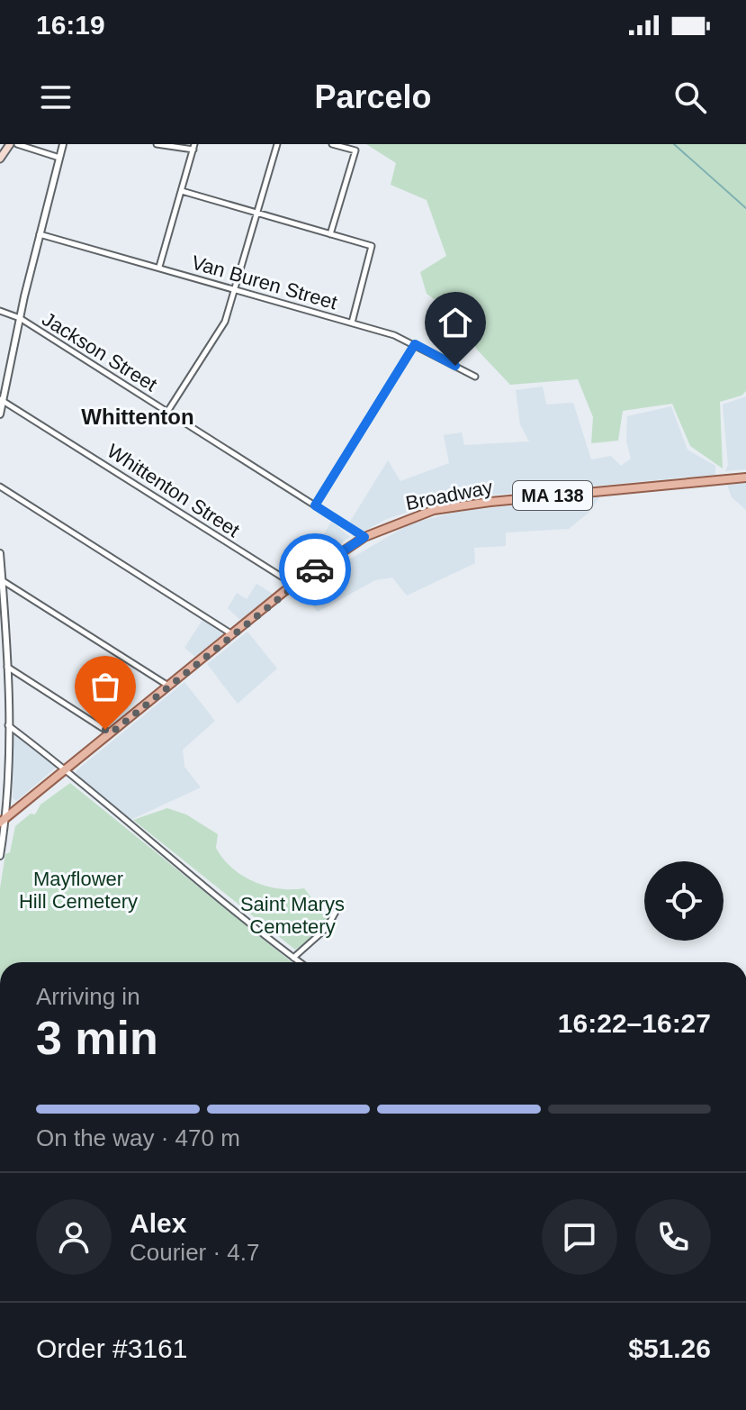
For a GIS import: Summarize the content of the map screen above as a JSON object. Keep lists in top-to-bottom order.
{
  "streets": {
    "main road": ["Broadway", "MA 138"],
    "street": ["Van Buren Street", "Jackson Street", "Whittenton Street"]
  },
  "crossings": [
    ["Jackson Street", "Broadway"],
    ["Whittenton Street", "Broadway"]
  ],
  "districts": ["Whittenton"],
  "parks": ["Mayflower Hill Cemetery", "Saint Marys Cemetery"],
  "page": {
    "status": "16:19",
    "header": "Parcelo",
    "heading": ["3 min", "Arriving in", "16:22–16:27"],
    "panel": [
      "Alex",
      "Courier · 4.7",
      "Order #3161",
      "$51.26"
    ],
    "bar": "On the way · 470 m"
  }
}
